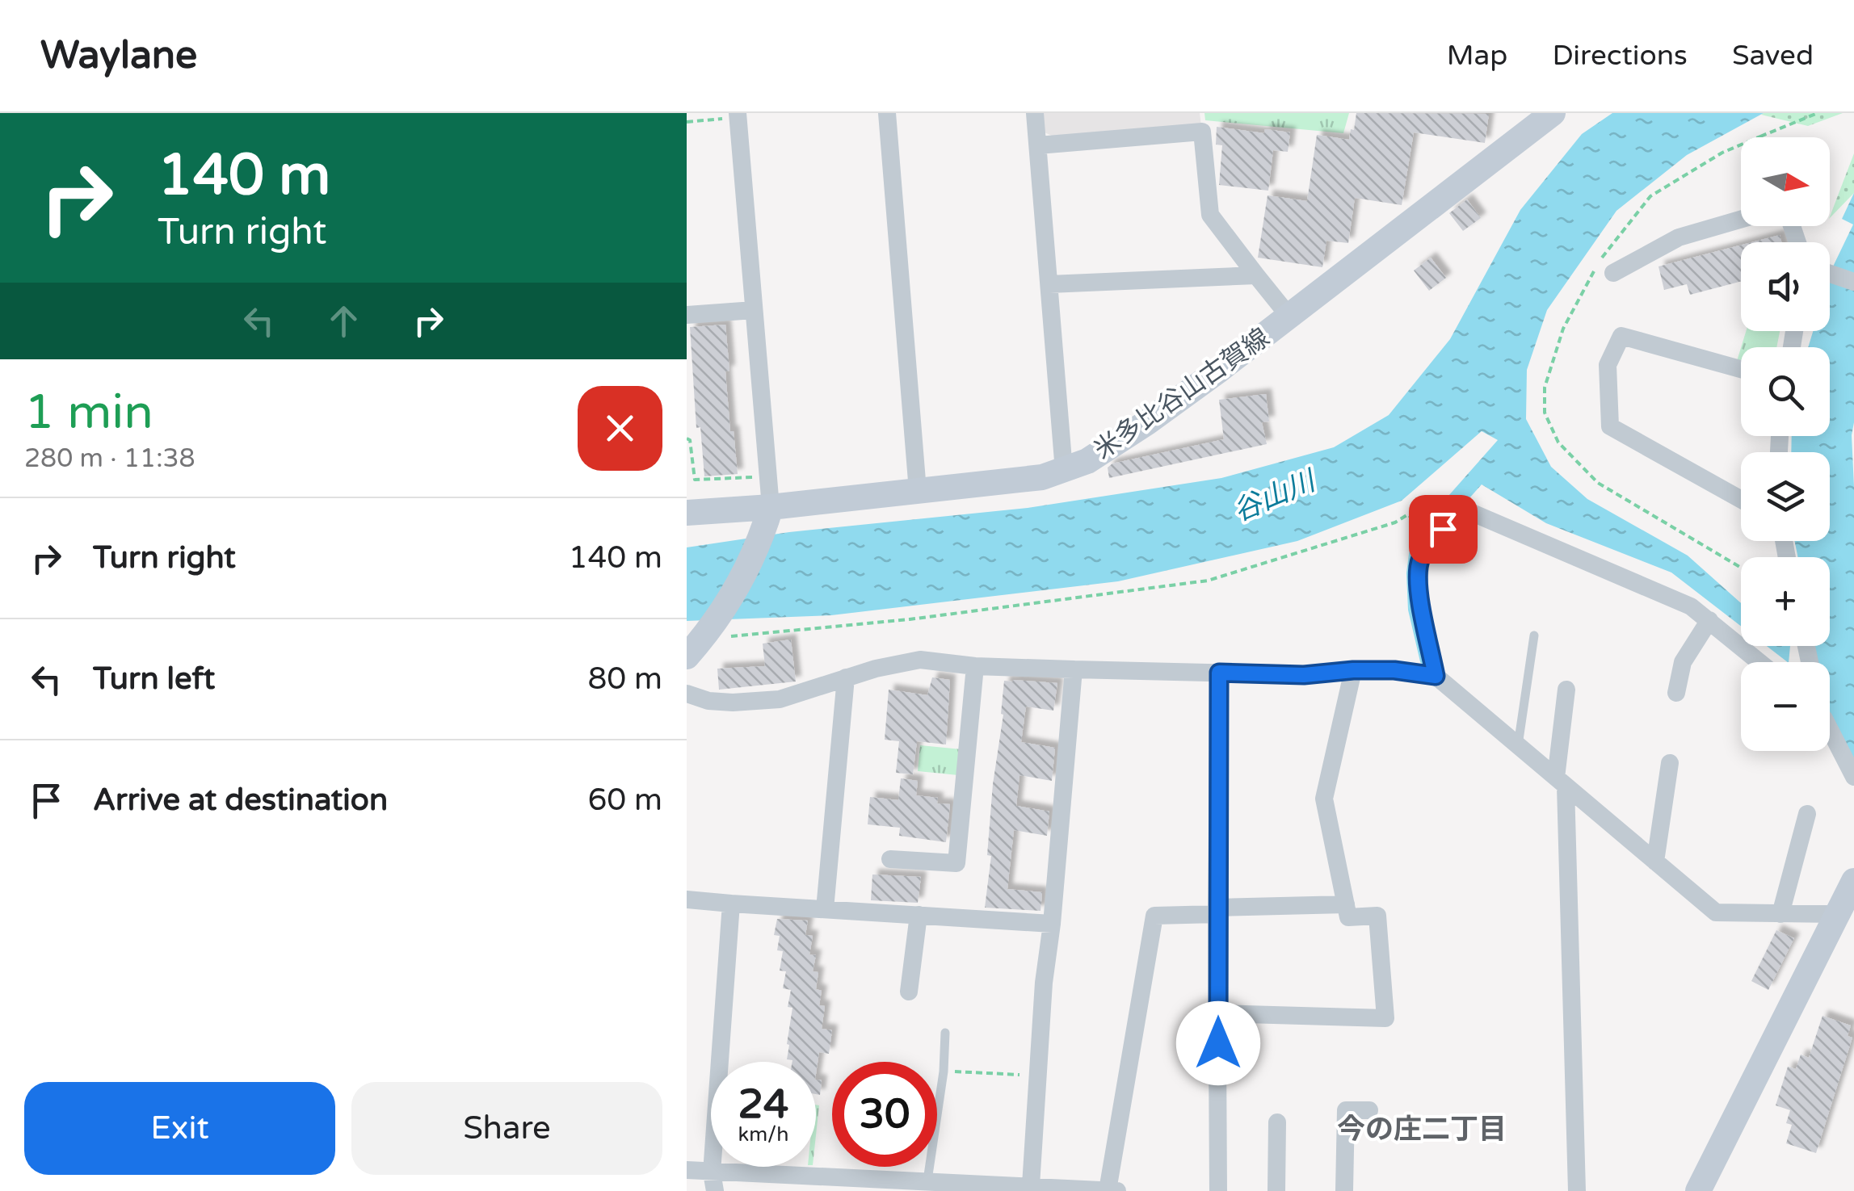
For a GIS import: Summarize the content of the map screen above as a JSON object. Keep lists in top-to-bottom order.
{
  "streets": {
    "main road": ["米多比谷山古賀線"]
  },
  "districts": ["今の庄二丁目"],
  "water": ["谷山川"],
  "north": "right",
  "page": {
    "header": "Waylane",
    "nav": ["Map", "Directions", "Saved"],
    "turn": ["140 m", "Turn right"],
    "map_buttons": ["+", "−"],
    "heading": ["1 min", "280 m · 11:38"],
    "list": [
      {
        "name": "Turn right",
        "value": "140 m"
      },
      {
        "name": "Turn left",
        "value": "80 m"
      },
      {
        "name": "Arrive at destination",
        "value": "60 m"
      }
    ],
    "speed": "24 km/h",
    "limit": "30",
    "buttons": ["Exit", "Share"]
  }
}
